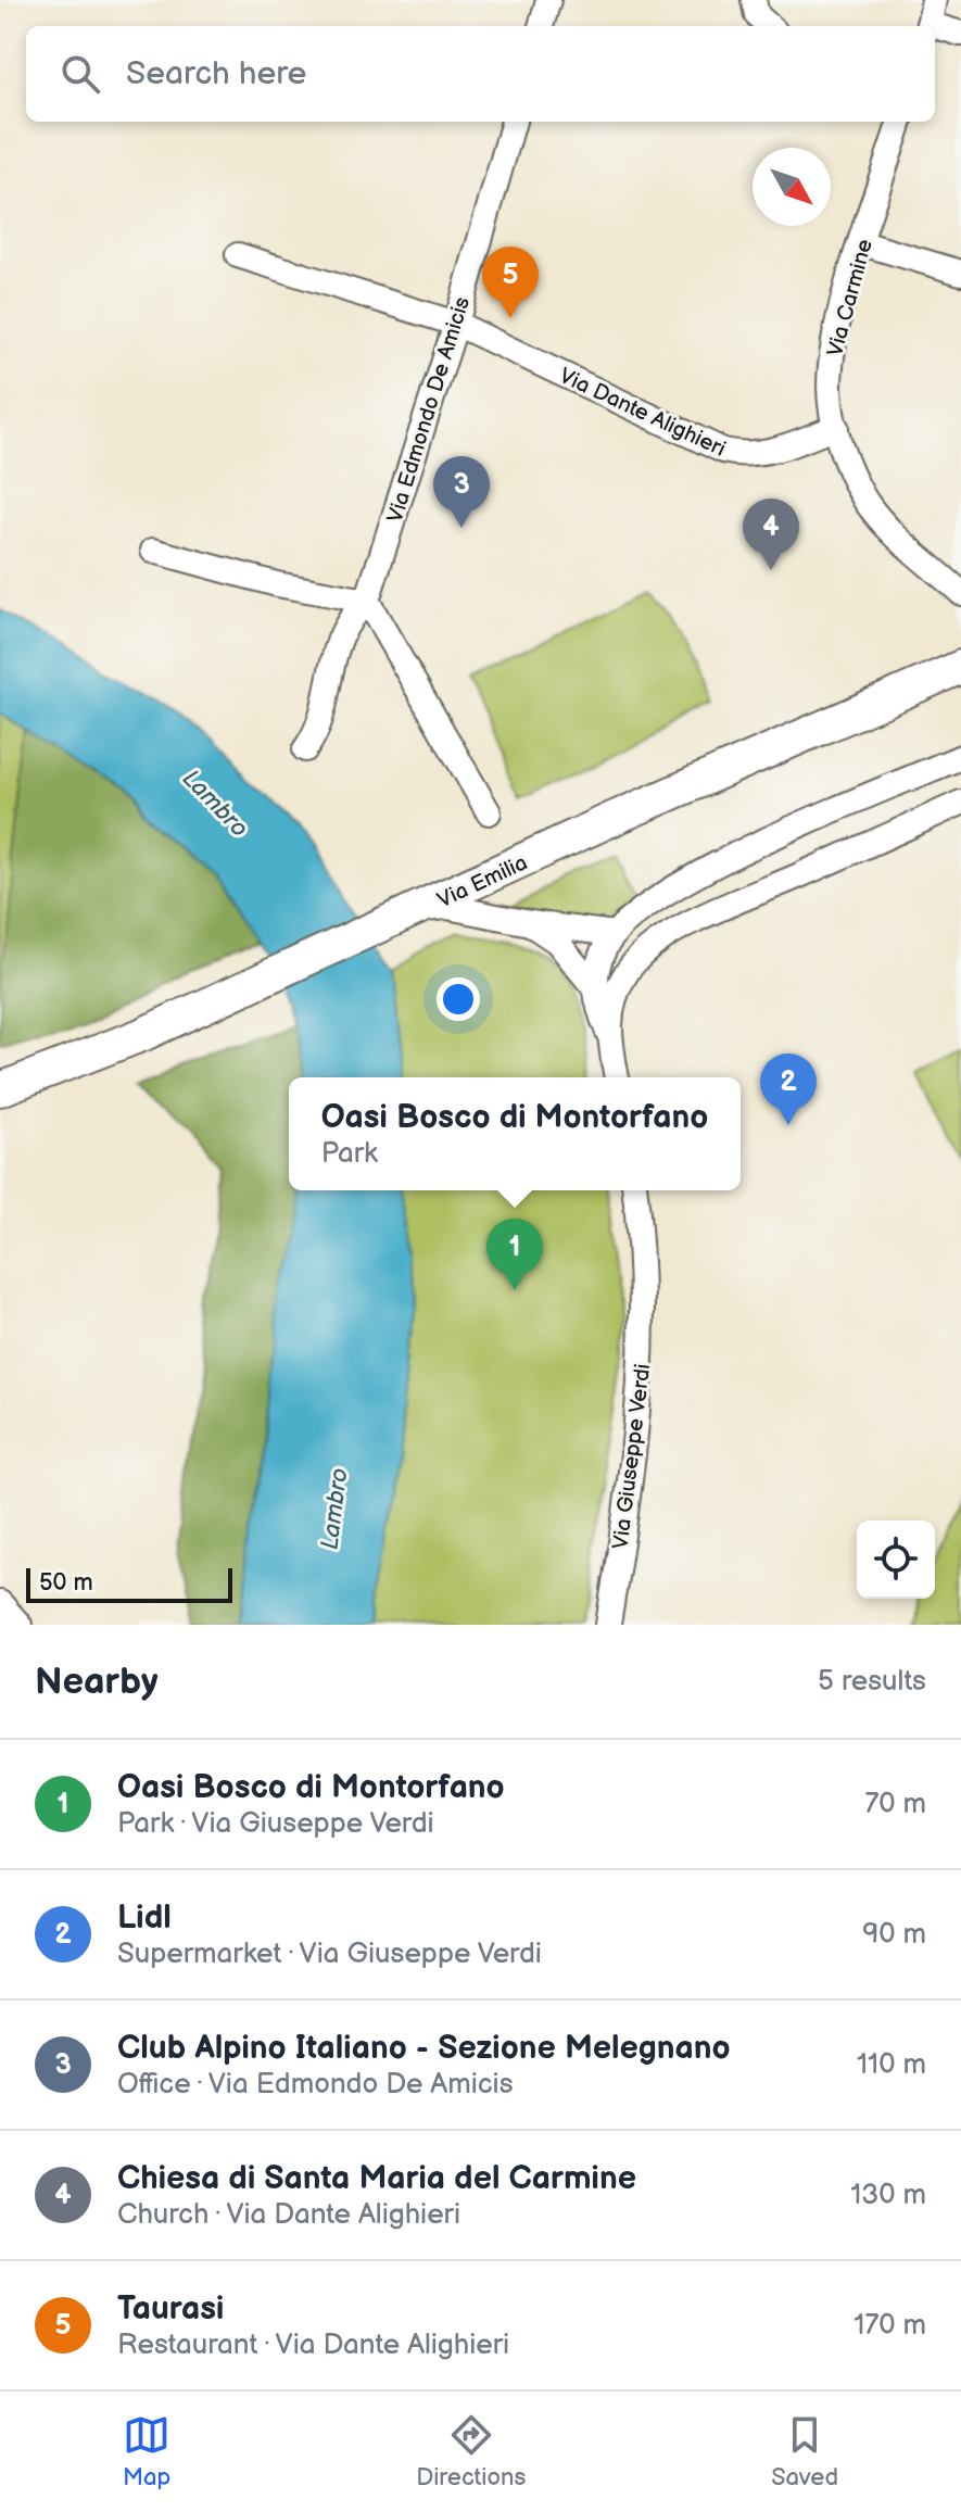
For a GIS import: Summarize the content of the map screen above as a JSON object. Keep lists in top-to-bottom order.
{
  "streets": {
    "street": [
      "Via Carmine",
      "Via Edmondo De Amicis",
      "Via Dante Alighieri",
      "Via Emilia",
      "Via Giuseppe Verdi"
    ]
  },
  "crossings": [
    ["Via Carmine", "Via Dante Alighieri"],
    ["Via Edmondo De Amicis", "Via Dante Alighieri"]
  ],
  "water": ["Lambro"],
  "scale_bar": "50 m",
  "north": "bottom right",
  "page": {
    "search": "Search here",
    "pins": [
      "5",
      "3",
      "4",
      "2",
      "1"
    ],
    "popup": ["Oasi Bosco di Montorfano", "Park"],
    "scale": "50 m",
    "heading": ["Nearby", "5 results"],
    "list": [
      {
        "mark": "1",
        "name": "Oasi Bosco di Montorfano",
        "note": "Park · Via Giuseppe Verdi",
        "value": "70 m"
      },
      {
        "mark": "2",
        "name": "Lidl",
        "note": "Supermarket · Via Giuseppe Verdi",
        "value": "90 m"
      },
      {
        "mark": "3",
        "name": "Club Alpino Italiano - Sezione Melegnano",
        "note": "Office · Via Edmondo De Amicis",
        "value": "110 m"
      },
      {
        "mark": "4",
        "name": "Chiesa di Santa Maria del Carmine",
        "note": "Church · Via Dante Alighieri",
        "value": "130 m"
      },
      {
        "mark": "5",
        "name": "Taurasi",
        "note": "Restaurant · Via Dante Alighieri",
        "value": "170 m"
      }
    ],
    "nav": ["Map", "Directions", "Saved"]
  }
}
